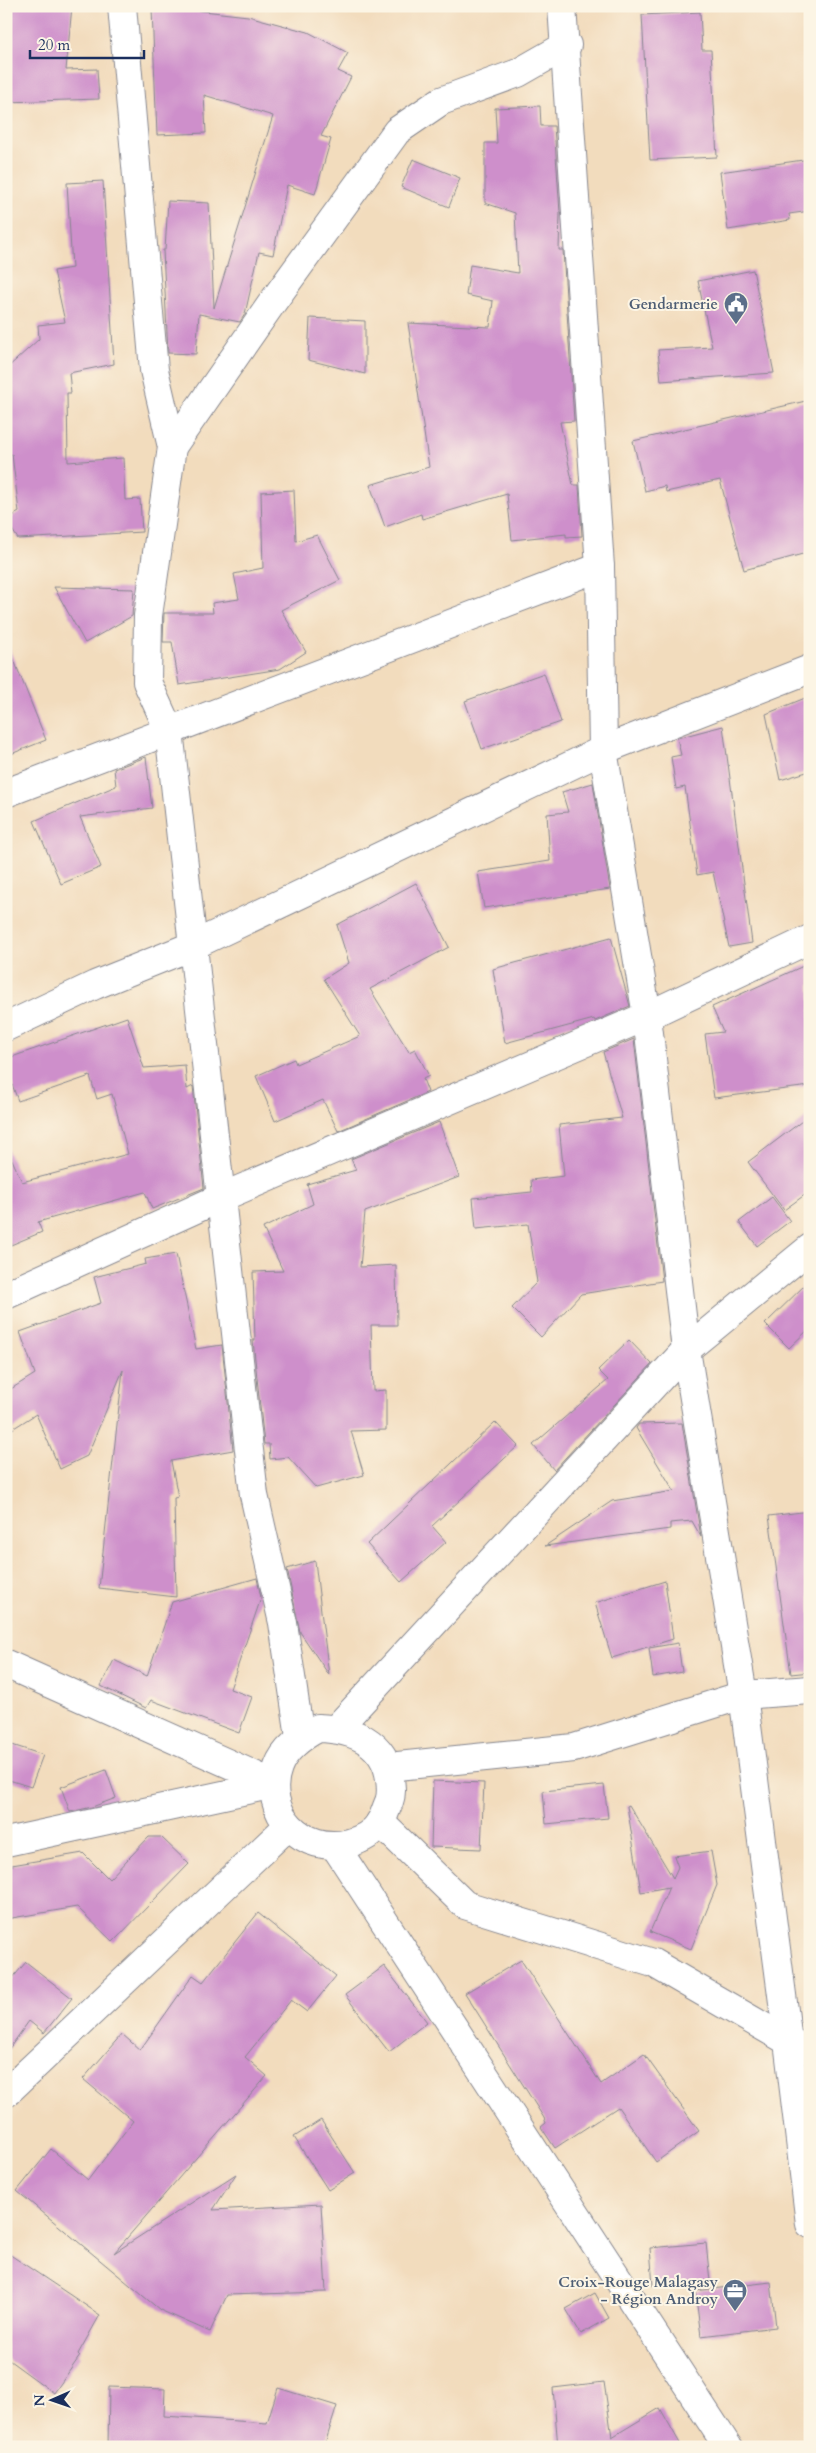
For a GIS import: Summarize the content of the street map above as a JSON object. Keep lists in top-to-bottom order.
{
  "places": {
    "public building": ["Gendarmerie"],
    "office": ["Croix-Rouge Malagasy - Région Androy"]
  },
  "scale_bar": "20 m",
  "north": "left"
}
